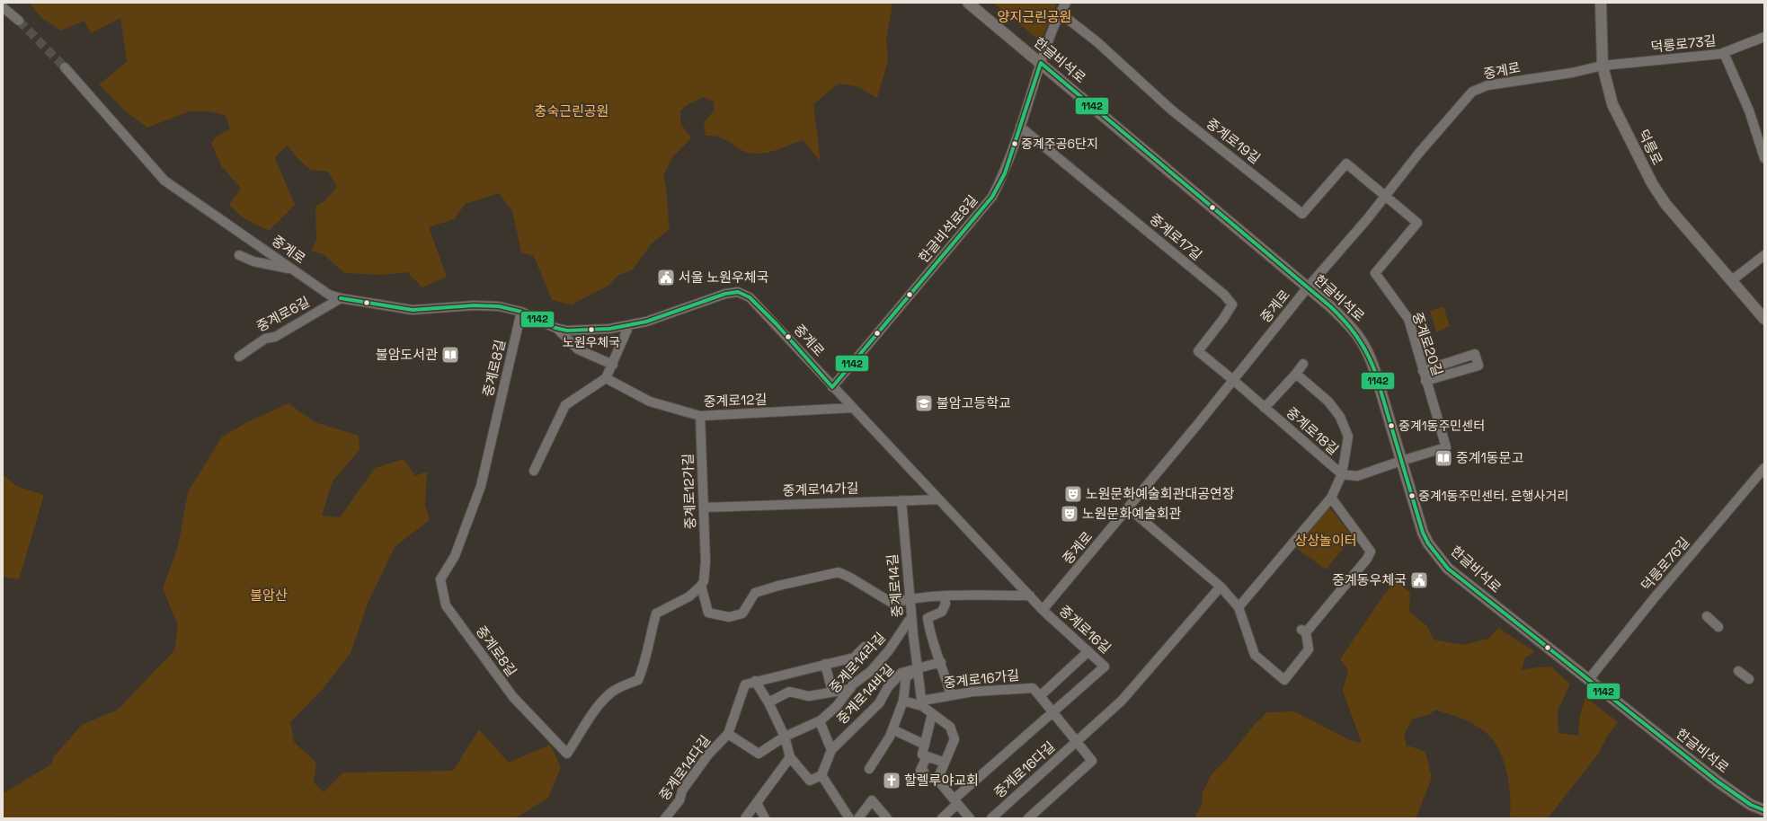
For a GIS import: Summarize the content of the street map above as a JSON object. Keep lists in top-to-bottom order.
{
  "streets": {
    "main road": ["한글비석로", "덕릉로"],
    "street": [
      "덕릉로73길",
      "중계로",
      "중계로19길",
      "한글비석로8길",
      "중계로17길",
      "중계로6길",
      "중계로20길",
      "중계로8길",
      "중계로12길",
      "중계로18길",
      "중계로14가길",
      "중계로12가길",
      "덕릉로76길",
      "중계로14길",
      "중계로16길",
      "중계로14라길",
      "중계로16가길",
      "중계로14바길",
      "중계로14다길",
      "중계로16다길"
    ]
  },
  "crossings": [
    ["덕릉로73길", "중계로"],
    ["덕릉로73길", "덕릉로"],
    ["한글비석로", "중계로"],
    ["한글비석로", "한글비석로8길"],
    ["한글비석로", "중계로20길"],
    ["한글비석로", "중계로18길"],
    ["한글비석로", "덕릉로76길"],
    ["중계로", "중계로19길"],
    ["중계로", "덕릉로"],
    ["중계로", "한글비석로8길"],
    ["중계로", "중계로17길"],
    ["중계로", "중계로6길"],
    ["중계로", "중계로20길"],
    ["중계로", "중계로8길"],
    ["중계로", "중계로12길"],
    ["중계로", "중계로18길"],
    ["중계로", "중계로14가길"],
    ["중계로", "중계로16길"],
    ["중계로19길", "한글비석로8길"],
    ["중계로19길", "중계로20길"],
    ["한글비석로8길", "중계로17길"],
    ["중계로17길", "중계로18길"],
    ["중계로20길", "중계로18길"],
    ["중계로8길", "중계로12가길"],
    ["중계로12길", "중계로12가길"],
    ["중계로14가길", "중계로12가길"],
    ["중계로14가길", "중계로14길"],
    ["중계로14길", "중계로14라길"],
    ["중계로14길", "중계로16가길"],
    ["중계로14길", "중계로14바길"],
    ["중계로14라길", "중계로14다길"]
  ],
  "parks": [
    "양지근린공원",
    "충숙근린공원",
    "상상놀이터",
    "불암산"
  ],
  "places": {
    "other": [
      "중계주공6단지",
      "노원우체국",
      "중계1동주민센터",
      "중계1동주민센터. 은행사거리"
    ],
    "public building": ["서울 노원우체국", "중계동우체국"],
    "library": ["불암도서관", "중계1동문고"],
    "school or university": ["불암고등학교"],
    "theatre": ["노원문화예술회관대공연장", "노원문화예술회관"],
    "church": ["할렐루야교회"]
  },
  "lines": ["transit line 1142"]
}
